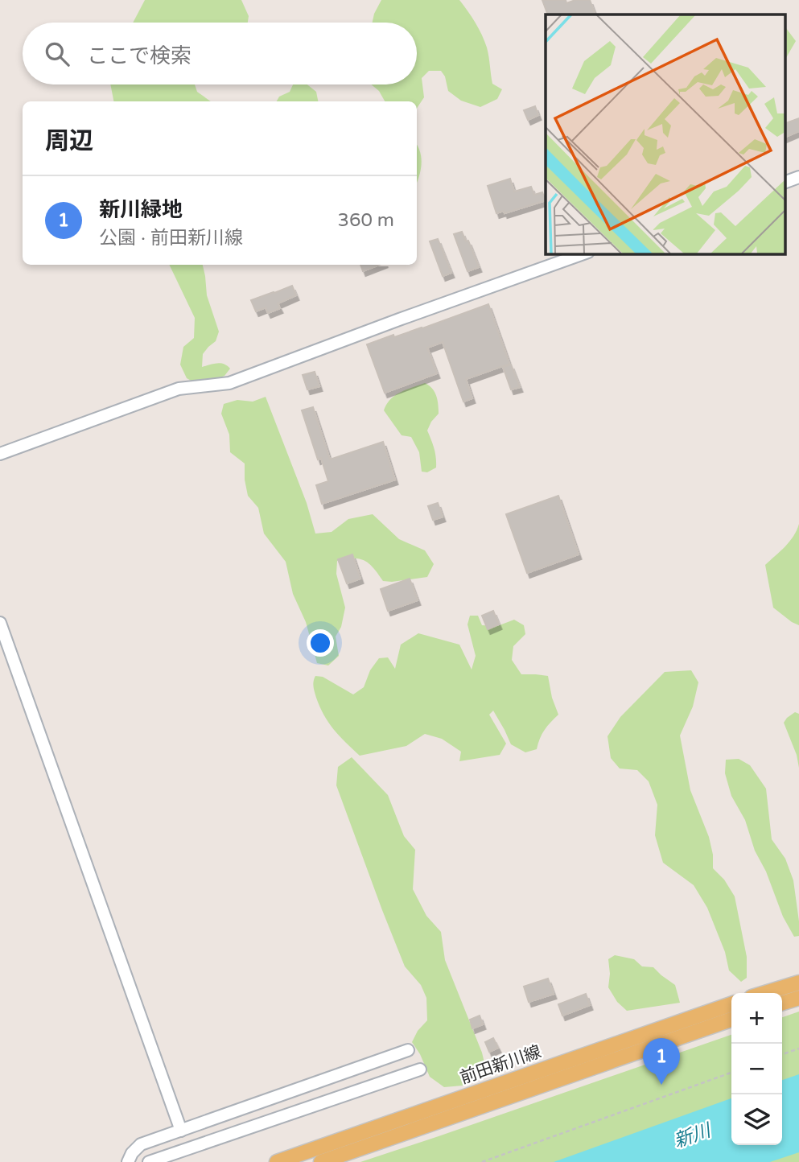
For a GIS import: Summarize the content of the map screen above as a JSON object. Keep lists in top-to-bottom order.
{
  "streets": {
    "main road": ["前田新川線"]
  },
  "water": ["新川"],
  "page": {
    "search": "ここで検索",
    "heading": "周辺",
    "list": [
      {
        "mark": "1",
        "name": "新川緑地",
        "note": "公園 · 前田新川線",
        "value": "360 m"
      }
    ],
    "map_buttons": ["+", "−"],
    "pins": "1"
  }
}
